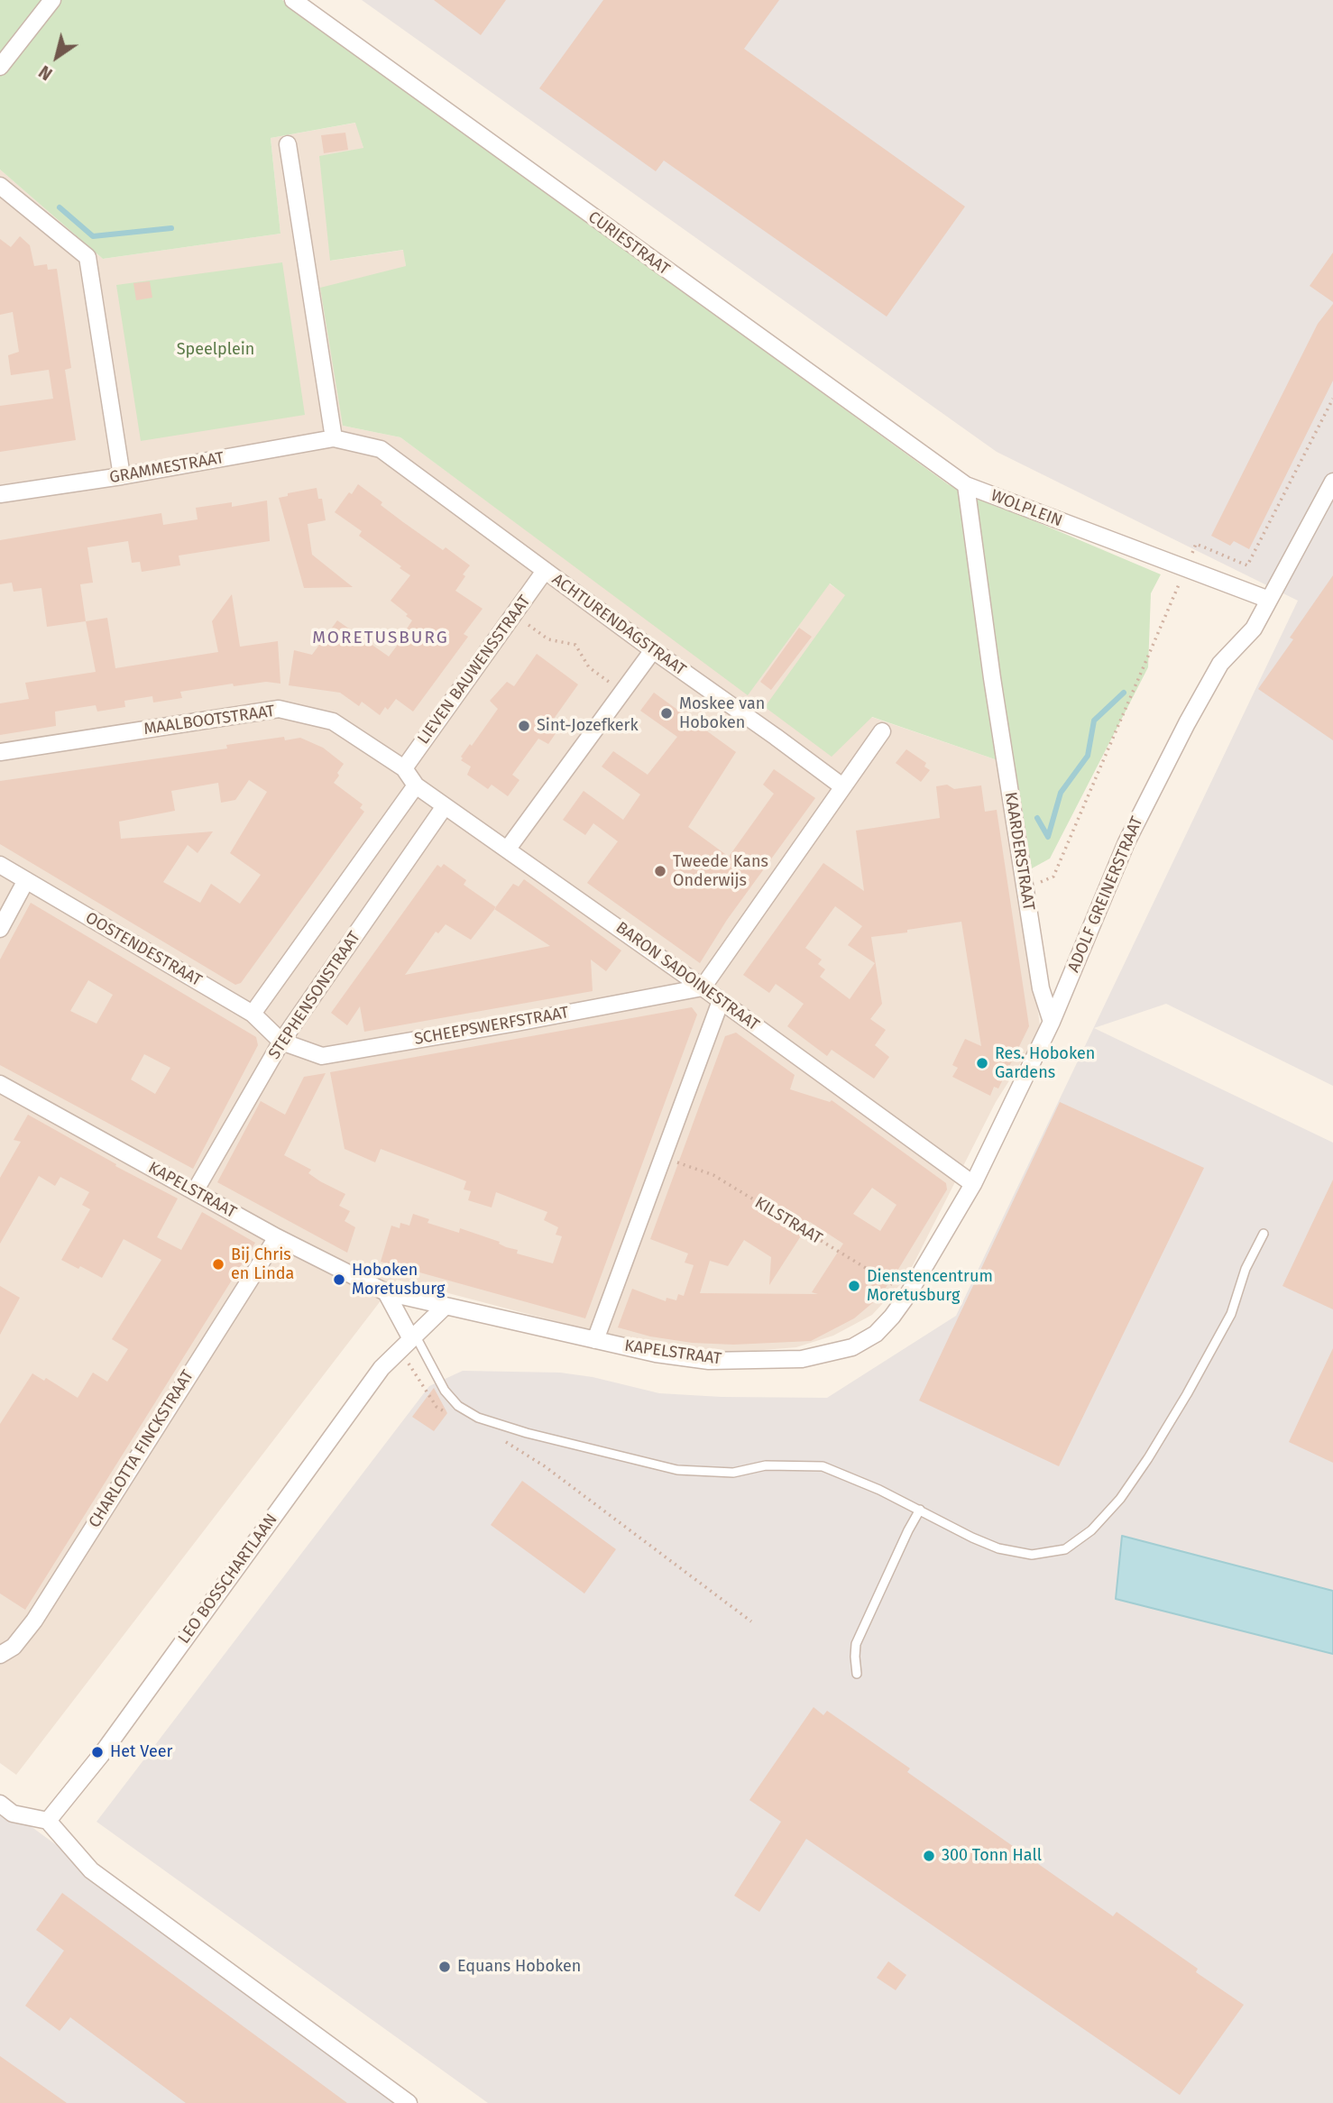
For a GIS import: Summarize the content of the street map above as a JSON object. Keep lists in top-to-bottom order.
{
  "streets": {
    "street": [
      "CURIESTRAAT",
      "GRAMMESTRAAT",
      "WOLPLEIN",
      "ACHTURENDAGSTRAAT",
      "LIEVEN BAUWENSSTRAAT",
      "MAALBOOTSTRAAT",
      "KAARDERSTRAAT",
      "ADOLF GREINERSTRAAT",
      "OOSTENDESTRAAT",
      "BARON SADOINESTRAAT",
      "STEPHENSONSTRAAT",
      "SCHEEPSWERFSTRAAT",
      "KAPELSTRAAT",
      "CHARLOTTA FINCKSTRAAT",
      "LEO BOSSCHARTLAAN"
    ],
    "path": ["KILSTRAAT"]
  },
  "crossings": [
    ["CURIESTRAAT", "WOLPLEIN"],
    ["GRAMMESTRAAT", "ACHTURENDAGSTRAAT"],
    ["WOLPLEIN", "KAARDERSTRAAT"],
    ["WOLPLEIN", "ADOLF GREINERSTRAAT"],
    ["ACHTURENDAGSTRAAT", "LIEVEN BAUWENSSTRAAT"],
    ["LIEVEN BAUWENSSTRAAT", "MAALBOOTSTRAAT"],
    ["LIEVEN BAUWENSSTRAAT", "BARON SADOINESTRAAT"],
    ["MAALBOOTSTRAAT", "BARON SADOINESTRAAT"],
    ["KAARDERSTRAAT", "ADOLF GREINERSTRAAT"],
    ["ADOLF GREINERSTRAAT", "BARON SADOINESTRAAT"],
    ["ADOLF GREINERSTRAAT", "KAPELSTRAAT"],
    ["ADOLF GREINERSTRAAT", "KILSTRAAT"],
    ["OOSTENDESTRAAT", "STEPHENSONSTRAAT"],
    ["OOSTENDESTRAAT", "SCHEEPSWERFSTRAAT"],
    ["BARON SADOINESTRAAT", "STEPHENSONSTRAAT"],
    ["BARON SADOINESTRAAT", "SCHEEPSWERFSTRAAT"],
    ["STEPHENSONSTRAAT", "SCHEEPSWERFSTRAAT"],
    ["STEPHENSONSTRAAT", "KAPELSTRAAT"],
    ["KAPELSTRAAT", "CHARLOTTA FINCKSTRAAT"]
  ],
  "districts": ["MORETUSBURG"],
  "parks": ["Speelplein"],
  "places": [
    "Moskee van Hoboken",
    "Sint-Jozefkerk",
    "Tweede Kans Onderwijs",
    "Res. Hoboken Gardens",
    "Bij Chris en Linda",
    "Hoboken Moretusburg",
    "Dienstencentrum Moretusburg",
    "Het Veer",
    "300 Tonn Hall",
    "Equans Hoboken"
  ],
  "north": "bottom left"
}
